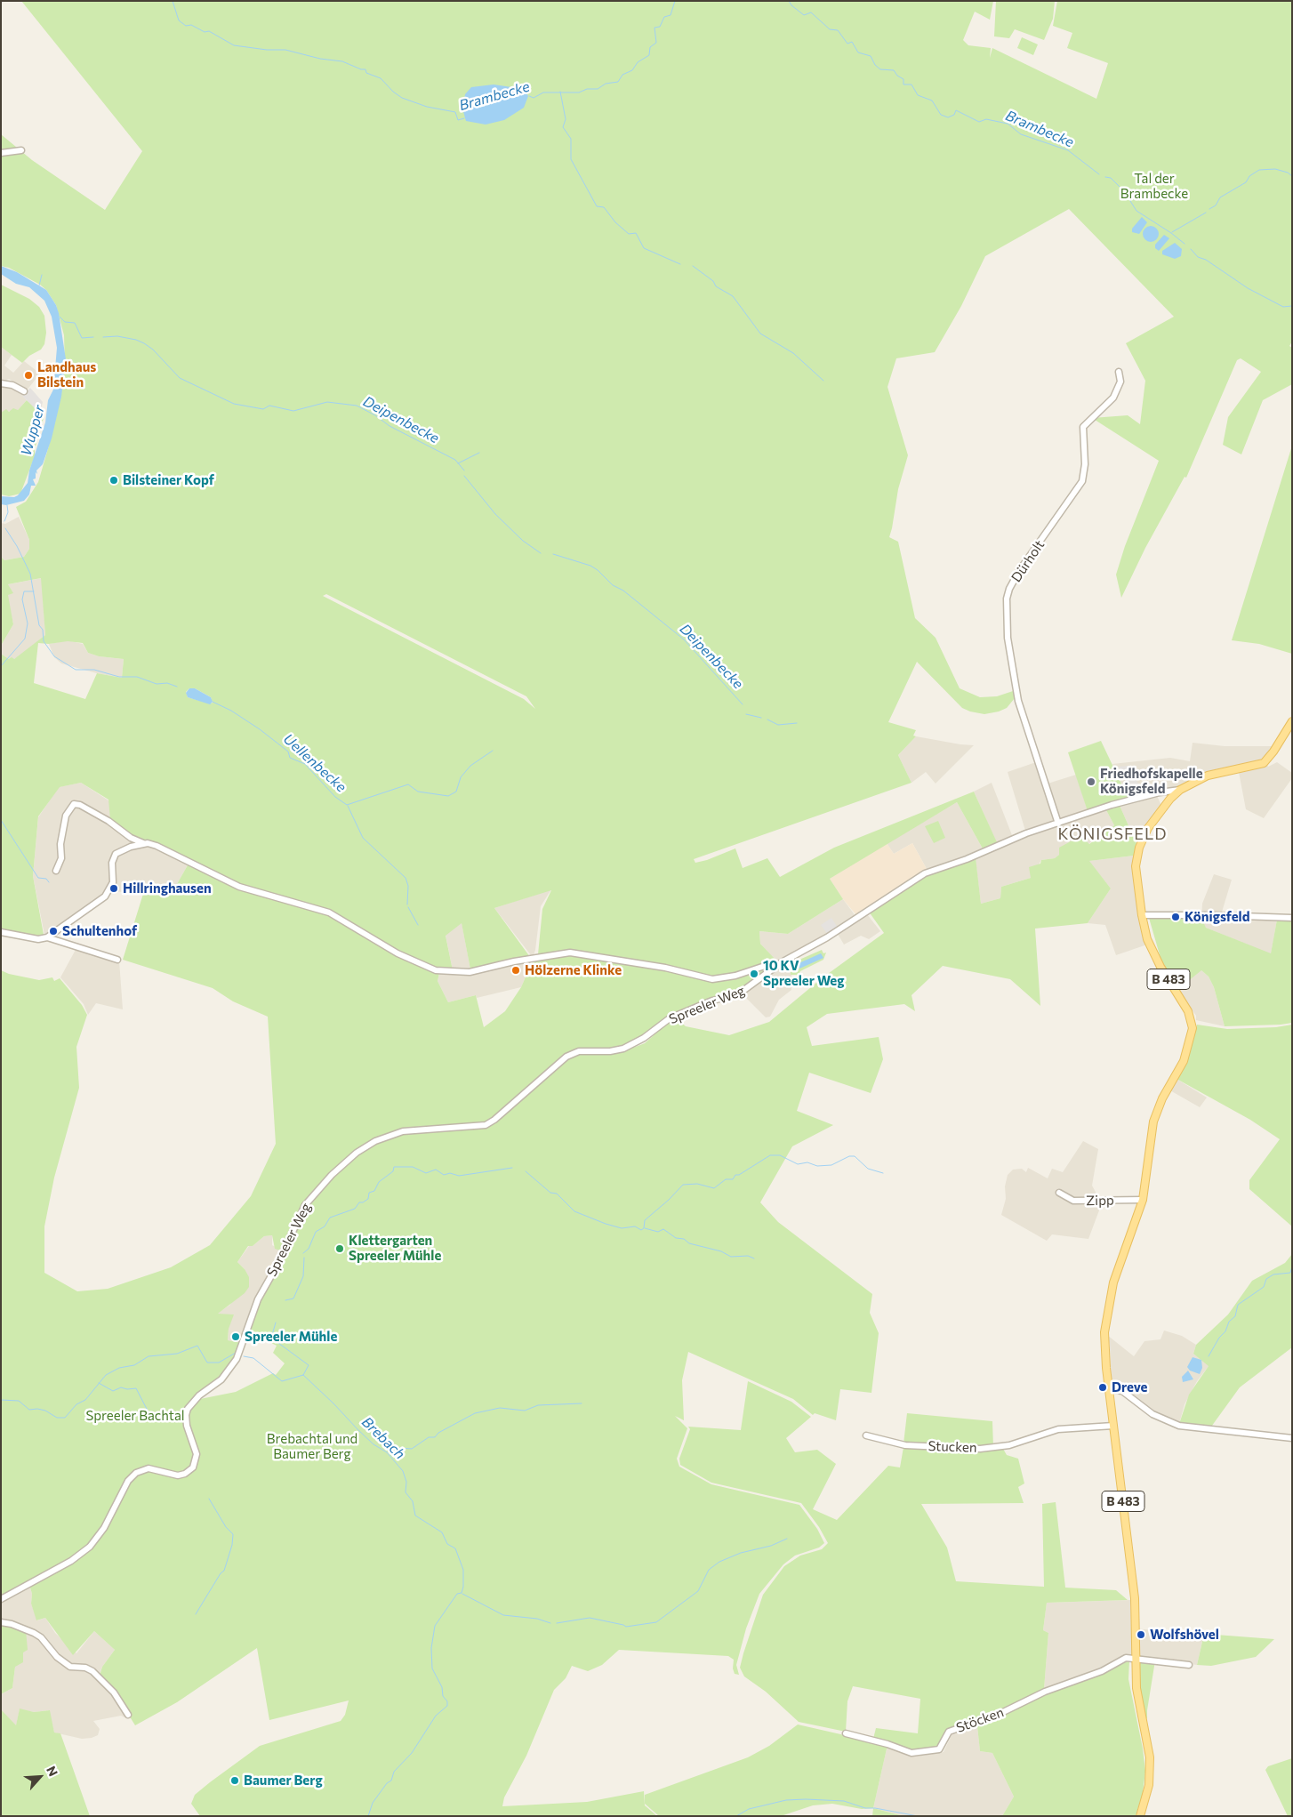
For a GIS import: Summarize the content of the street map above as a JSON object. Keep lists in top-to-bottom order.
{
  "streets": {
    "main road": ["B 483"],
    "street": [
      "Dürholt",
      "Spreeler Weg",
      "Zipp",
      "Stucken",
      "Stöcken"
    ]
  },
  "crossings": [
    ["Dürholt", "Spreeler Weg"],
    ["B 483", "Spreeler Weg"],
    ["B 483", "Zipp"],
    ["B 483", "Stucken"],
    ["B 483", "Stöcken"]
  ],
  "districts": ["KÖNIGSFELD"],
  "water": [
    "Brambecke",
    "Deipenbecke",
    "Wupper",
    "Uellenbecke",
    "Brebach"
  ],
  "parks": ["Tal der Brambecke", "Spreeler Bachtal", "Brebachtal und Baumer Berg"],
  "places": [
    "Landhaus Bilstein",
    "Bilsteiner Kopf",
    "Friedhofskapelle Königsfeld",
    "Hillringhausen",
    "Königsfeld",
    "Schultenhof",
    "Hölzerne Klinke",
    "10 KV Spreeler Weg",
    "Klettergarten Spreeler Mühle",
    "Spreeler Mühle",
    "Dreve",
    "Wolfshövel",
    "Baumer Berg"
  ],
  "north": "top right"
}
